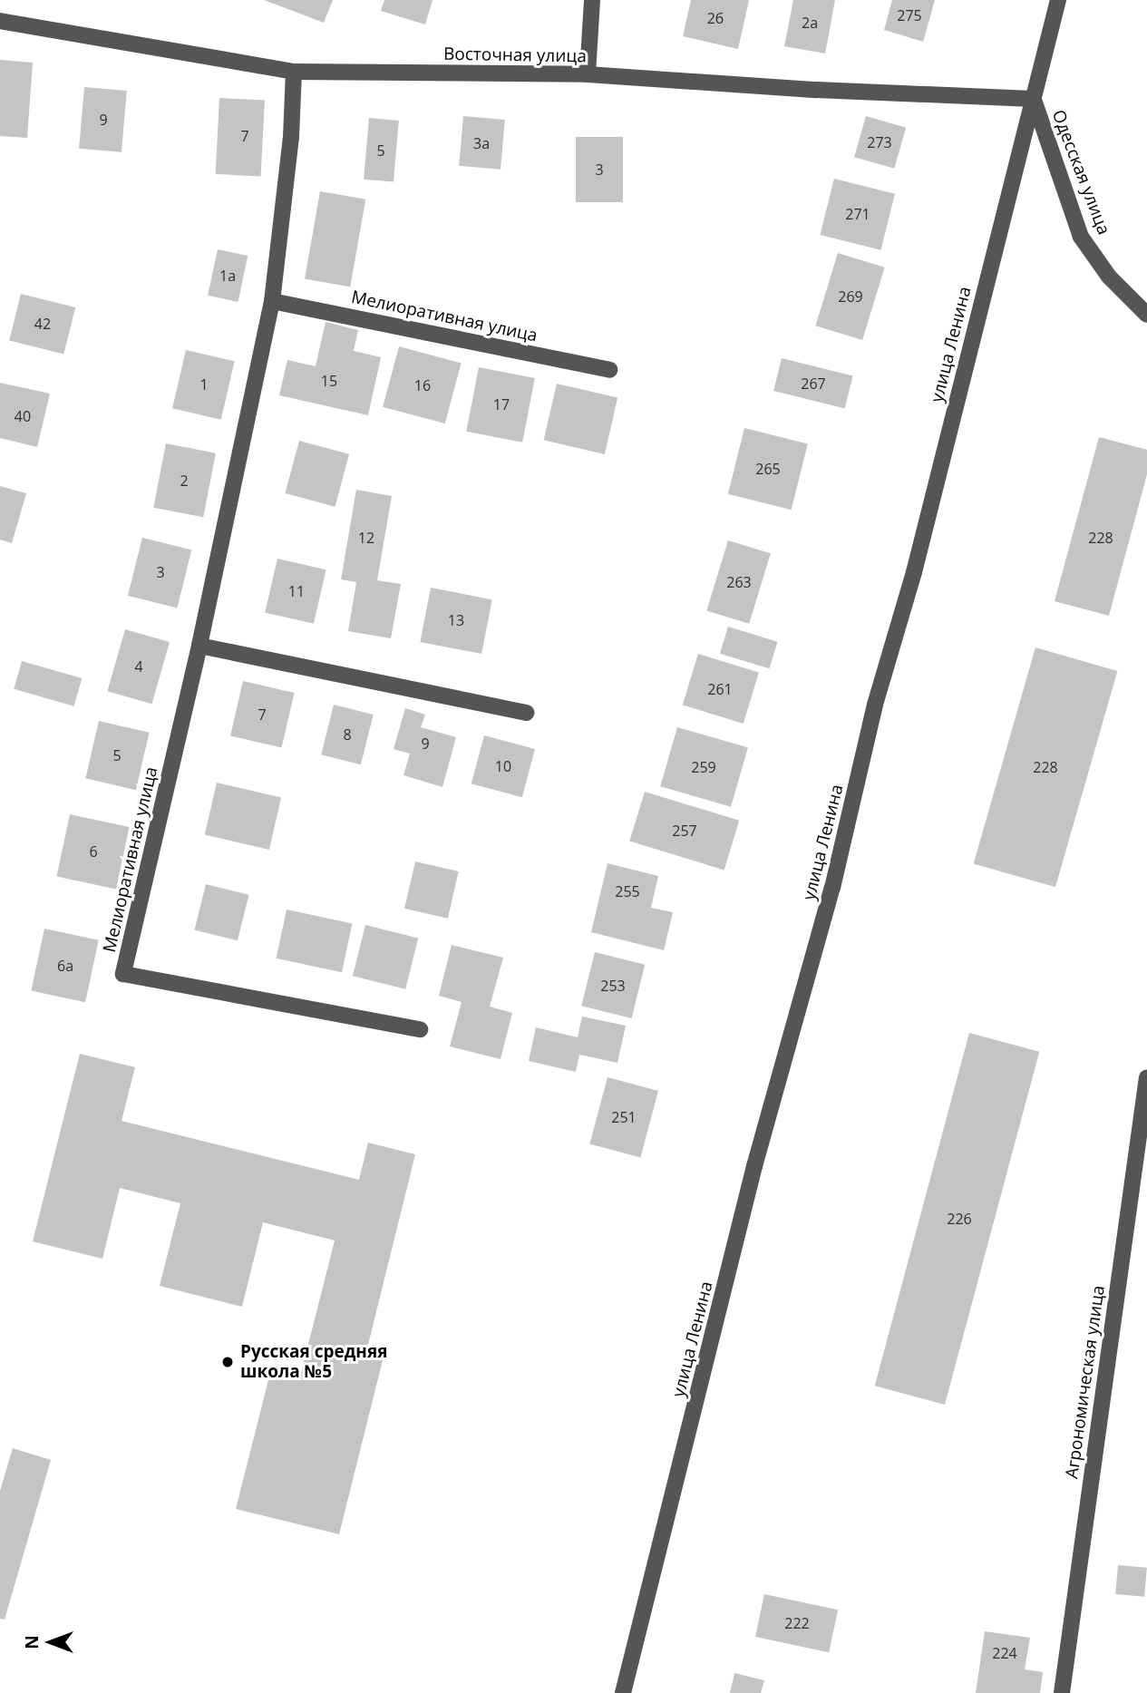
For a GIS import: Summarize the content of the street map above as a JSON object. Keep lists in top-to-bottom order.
{
  "streets": {
    "street": [
      "Восточная улица",
      "Одесская улица",
      "Мелиоративная улица",
      "улица Ленина",
      "Агрономическая улица"
    ]
  },
  "crossings": [
    ["Восточная улица", "Одесская улица"],
    ["Восточная улица", "Мелиоративная улица"],
    ["Восточная улица", "улица Ленина"],
    ["Одесская улица", "улица Ленина"]
  ],
  "places": ["Русская средняя школа №5"],
  "house_numbers": [
    "275",
    "2б",
    "2а",
    "9",
    "7",
    "273",
    "3а",
    "5",
    "3",
    "271",
    "1а",
    "269",
    "42",
    "15",
    "267",
    "1",
    "16",
    "17",
    "40",
    "265",
    "2",
    "12",
    "228",
    "3",
    "263",
    "11",
    "13",
    "4",
    "261",
    "7",
    "8",
    "9",
    "5",
    "10",
    "259",
    "228",
    "257",
    "6",
    "255",
    "6а",
    "253",
    "251",
    "226",
    "222",
    "224"
  ],
  "north": "left"
}
